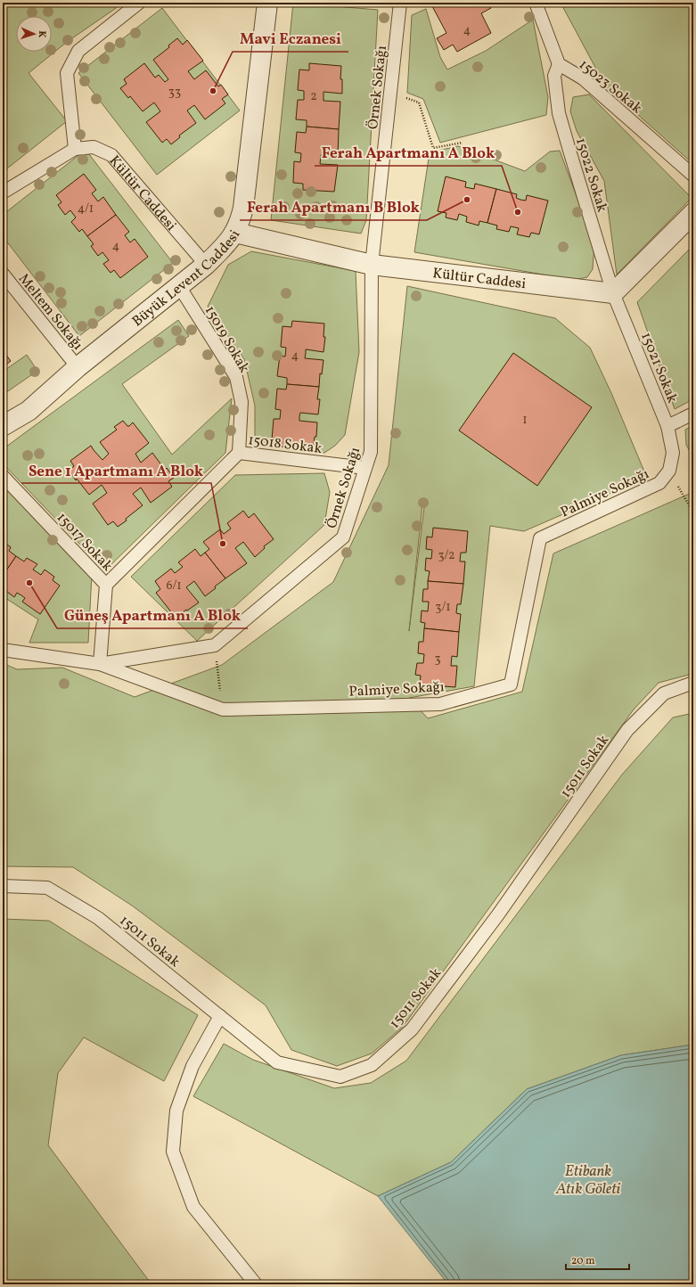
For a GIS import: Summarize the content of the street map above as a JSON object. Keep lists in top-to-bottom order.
{
  "streets": {
    "street": ["Kültür Caddesi", "Büyük Levent Caddesi"],
    "lane": [
      "15023 Sokak",
      "Örnek Sokağı",
      "15022 Sokak",
      "Meltem Sokağı",
      "15019 Sokak",
      "15021 Sokak",
      "15018 Sokak",
      "Palmiye Sokağı",
      "15017 Sokak",
      "15011 Sokak"
    ]
  },
  "crossings": [
    ["15023 Sokak", "15022 Sokak"],
    ["Örnek Sokağı", "Kültür Caddesi"],
    ["Örnek Sokağı", "15018 Sokak"],
    ["15022 Sokak", "Kültür Caddesi"],
    ["15022 Sokak", "15021 Sokak"],
    ["Kültür Caddesi", "Büyük Levent Caddesi"],
    ["Kültür Caddesi", "15021 Sokak"],
    ["Büyük Levent Caddesi", "Meltem Sokağı"],
    ["Büyük Levent Caddesi", "15019 Sokak"],
    ["15019 Sokak", "15018 Sokak"],
    ["15021 Sokak", "Palmiye Sokağı"],
    ["15018 Sokak", "15017 Sokak"],
    ["Palmiye Sokağı", "15017 Sokak"]
  ],
  "water": ["Etibank Atık Göleti"],
  "places": [
    "Mavi Eczanesi",
    "Ferah Apartmanı B Blok",
    "Ferah Apartmanı A Blok",
    "Sene 1 Apartmanı A Blok",
    "Güneş Apartmanı A Blok"
  ],
  "house_numbers": [
    "4",
    "33",
    "2",
    "4/1",
    "4",
    "4",
    "1",
    "3/2",
    "6/1",
    "3/1",
    "3"
  ],
  "scale_bar": "20 m",
  "north": "right"
}
